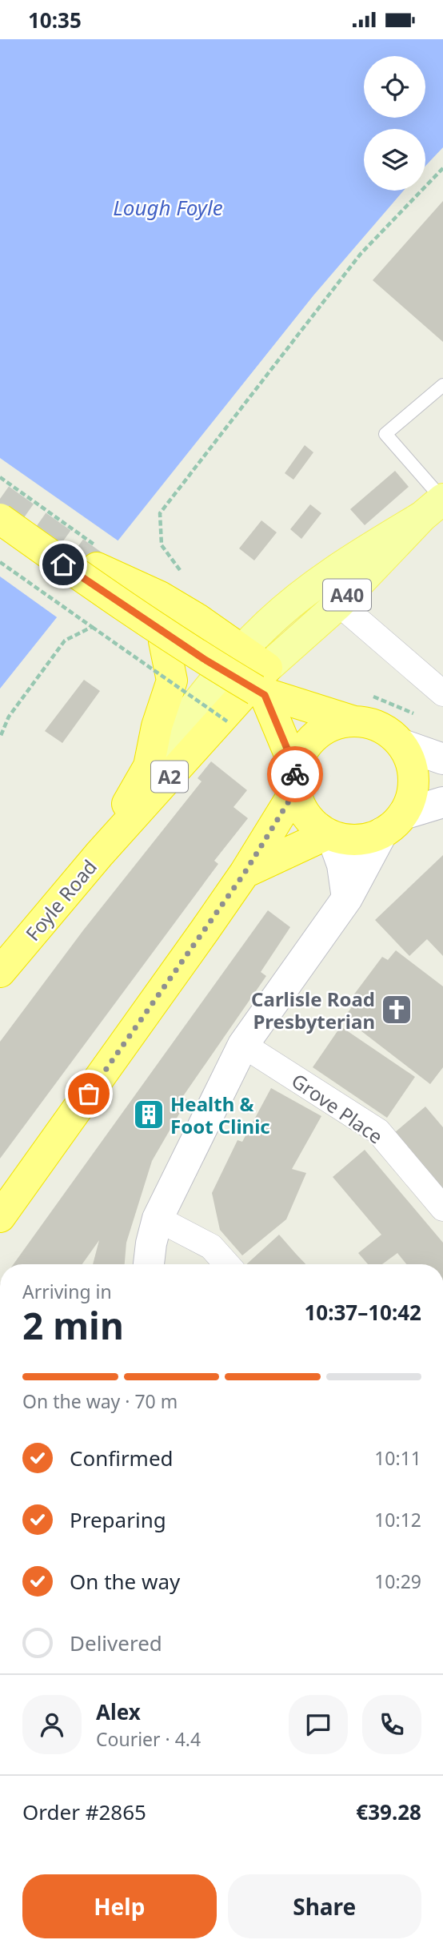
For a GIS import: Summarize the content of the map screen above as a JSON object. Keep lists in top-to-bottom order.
{
  "streets": {
    "highway": ["A2", "Foyle Road"],
    "main road": ["A40"],
    "street": ["Grove Place"]
  },
  "water": ["Lough Foyle"],
  "places": {
    "church": ["Carlisle Road Presbyterian"],
    "building": ["Health & Foot Clinic"]
  },
  "page": {
    "status": "10:35",
    "heading": ["2 min", "Arriving in", "10:37–10:42"],
    "panel": [
      "Alex",
      "Courier · 4.4",
      "Order #2865",
      "€39.28"
    ],
    "bar": "On the way · 70 m",
    "list": [
      ["Confirmed", "10:11"],
      ["Preparing", "10:12"],
      ["On the way", "10:29"],
      "Delivered"
    ],
    "buttons": ["Help", "Share"]
  }
}
